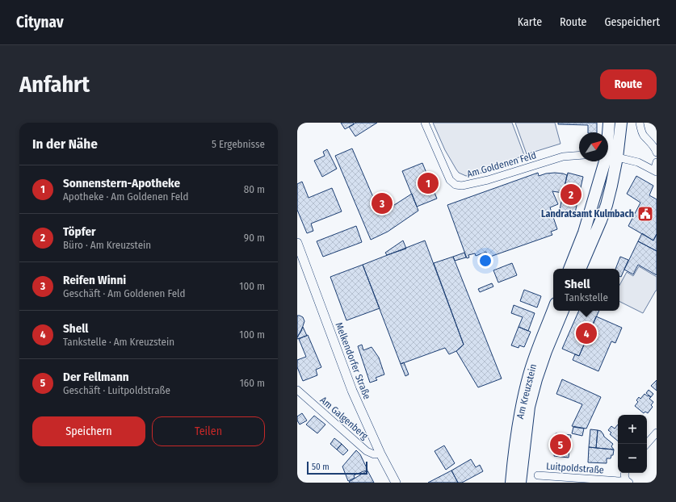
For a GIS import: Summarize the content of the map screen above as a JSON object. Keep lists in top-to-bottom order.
{
  "streets": {
    "main road": ["Am Kreuzstein"],
    "street": [
      "Am Goldenen Feld",
      "Melkendorfer Straße",
      "Am Galgenberg",
      "Luitpoldstraße"
    ]
  },
  "crossings": [
    ["Melkendorfer Straße", "Am Galgenberg"]
  ],
  "places": {
    "public building": ["Landratsamt Kulmbach"]
  },
  "scale_bar": "50 m",
  "north": "top right",
  "page": {
    "header": "Citynav",
    "nav": ["Karte", "Route", "Gespeichert"],
    "buttons": [
      "Route",
      ["Speichern", "Teilen"]
    ],
    "title": "Anfahrt",
    "heading": ["In der Nähe", "5 Ergebnisse"],
    "list": [
      {
        "mark": "1",
        "name": "Sonnenstern-Apotheke",
        "note": "Apotheke · Am Goldenen Feld",
        "value": "80 m"
      },
      {
        "mark": "2",
        "name": "Töpfer",
        "note": "Büro · Am Kreuzstein",
        "value": "90 m"
      },
      {
        "mark": "3",
        "name": "Reifen Winni",
        "note": "Geschäft · Am Goldenen Feld",
        "value": "100 m"
      },
      {
        "mark": "4",
        "name": "Shell",
        "note": "Tankstelle · Am Kreuzstein",
        "value": "100 m"
      },
      {
        "mark": "5",
        "name": "Der Fellmann",
        "note": "Geschäft · Luitpoldstraße",
        "value": "160 m"
      }
    ],
    "pins": [
      "1",
      "2",
      "3",
      "4",
      "5"
    ],
    "popup": ["Shell", "Tankstelle"],
    "map_buttons": ["+", "−"],
    "scale": "50 m"
  }
}
